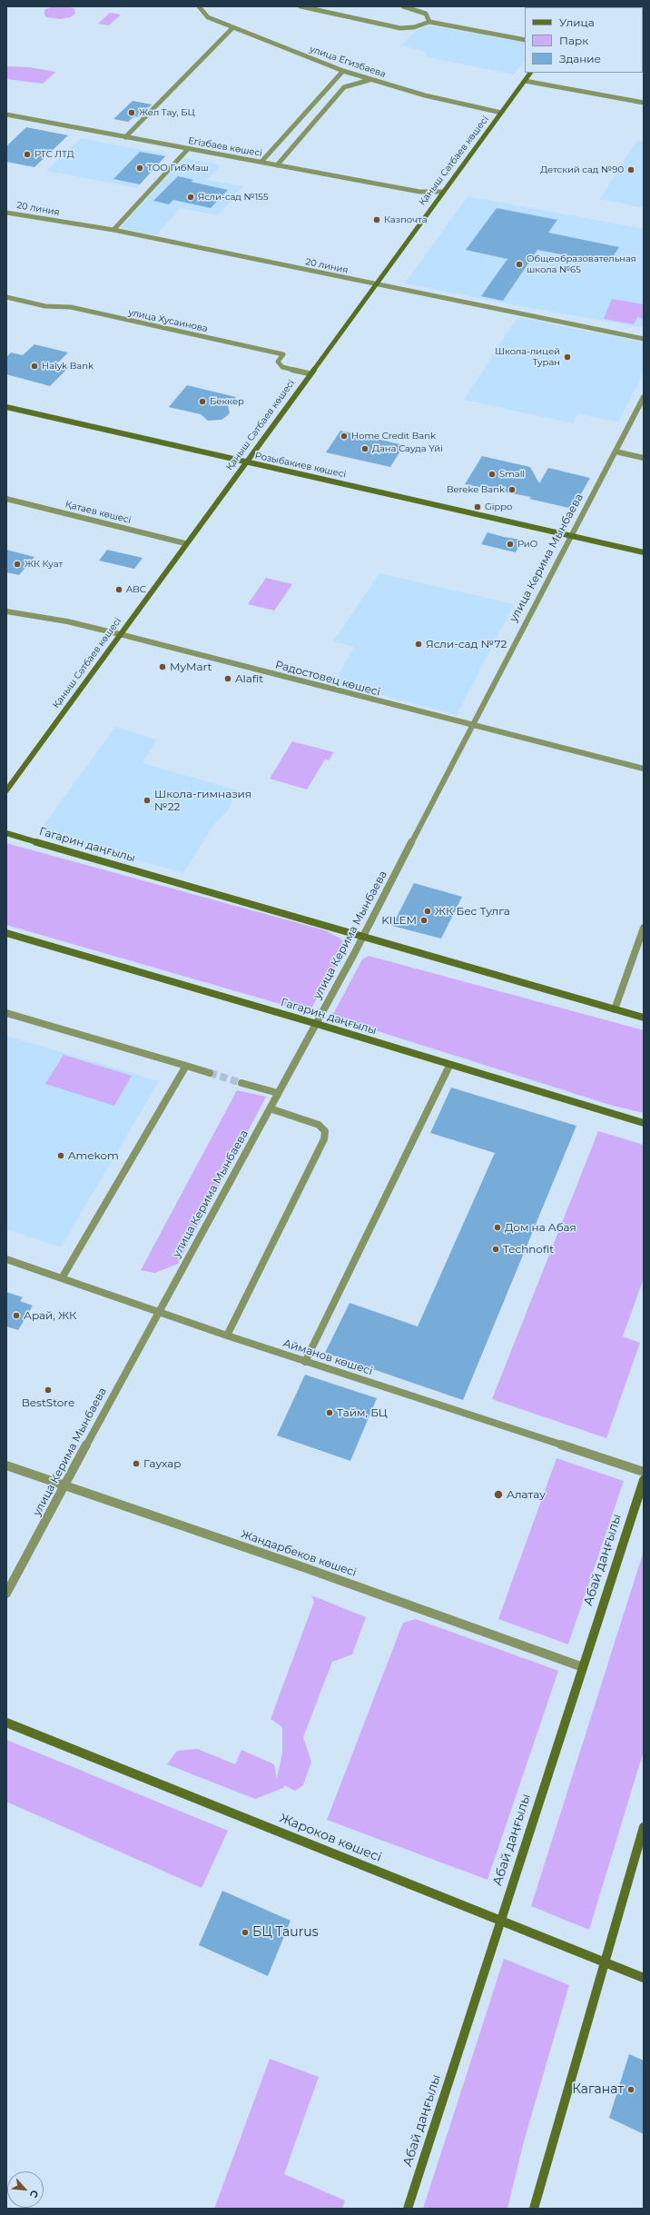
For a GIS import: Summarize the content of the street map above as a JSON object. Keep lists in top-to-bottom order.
{
  "streets": {
    "main road": [
      "Қаныш Сәтбаев көшесі",
      "Розыбакиев көшесі",
      "Гагарин даңғылы",
      "Абай даңғылы",
      "Жароков көшесі"
    ],
    "street": [
      "улица Егизбаева",
      "Егізбаев көшесі",
      "20 линия",
      "улица Хусаинова",
      "Қатаев көшесі",
      "улица Керима Мынбаева",
      "Радостовец көшесі",
      "Айманов көшесі",
      "Жандарбеков көшесі"
    ]
  },
  "crossings": [
    ["улица Егизбаева", "Қаныш Сәтбаев көшесі"],
    ["Егізбаев көшесі", "Қаныш Сәтбаев көшесі"],
    ["Қаныш Сәтбаев көшесі", "20 линия"],
    ["Қаныш Сәтбаев көшесі", "улица Хусаинова"],
    ["Қаныш Сәтбаев көшесі", "Розыбакиев көшесі"],
    ["Қаныш Сәтбаев көшесі", "Қатаев көшесі"],
    ["Қаныш Сәтбаев көшесі", "Радостовец көшесі"],
    ["Розыбакиев көшесі", "улица Керима Мынбаева"],
    ["улица Керима Мынбаева", "Радостовец көшесі"],
    ["улица Керима Мынбаева", "Гагарин даңғылы"],
    ["улица Керима Мынбаева", "Айманов көшесі"],
    ["улица Керима Мынбаева", "Жандарбеков көшесі"],
    ["Жандарбеков көшесі", "Абай даңғылы"],
    ["Абай даңғылы", "Жароков көшесі"]
  ],
  "places": [
    "Жел Тау, БЦ",
    "РТС ЛТД",
    "ТОО ГибМаш",
    "Детский сад №90",
    "Ясли-сад №155",
    "Казпочта",
    "Общеобразовательная школа №65",
    "Школа-лицей Туран",
    "Halyk Bank",
    "Беккер",
    "Home Credit Bank",
    "Дана Сауда Үйі",
    "Small",
    "Bereke Bank",
    "Gippo",
    "РиО",
    "ЖК Куат",
    "ABC",
    "Ясли-сад №72",
    "MyMart",
    "Alafit",
    "Школа-гимназия №22",
    "ЖК Бес Тулга",
    "KILEM",
    "Amekom",
    "Дом на Абая",
    "Technofit",
    "Арай, ЖК",
    "BestStore",
    "Тайм, БЦ",
    "Гаухар",
    "Алатау",
    "БЦ Taurus",
    "Каганат"
  ],
  "legend": ["Улица", "Парк", "Здание"],
  "north": "bottom right"
}
